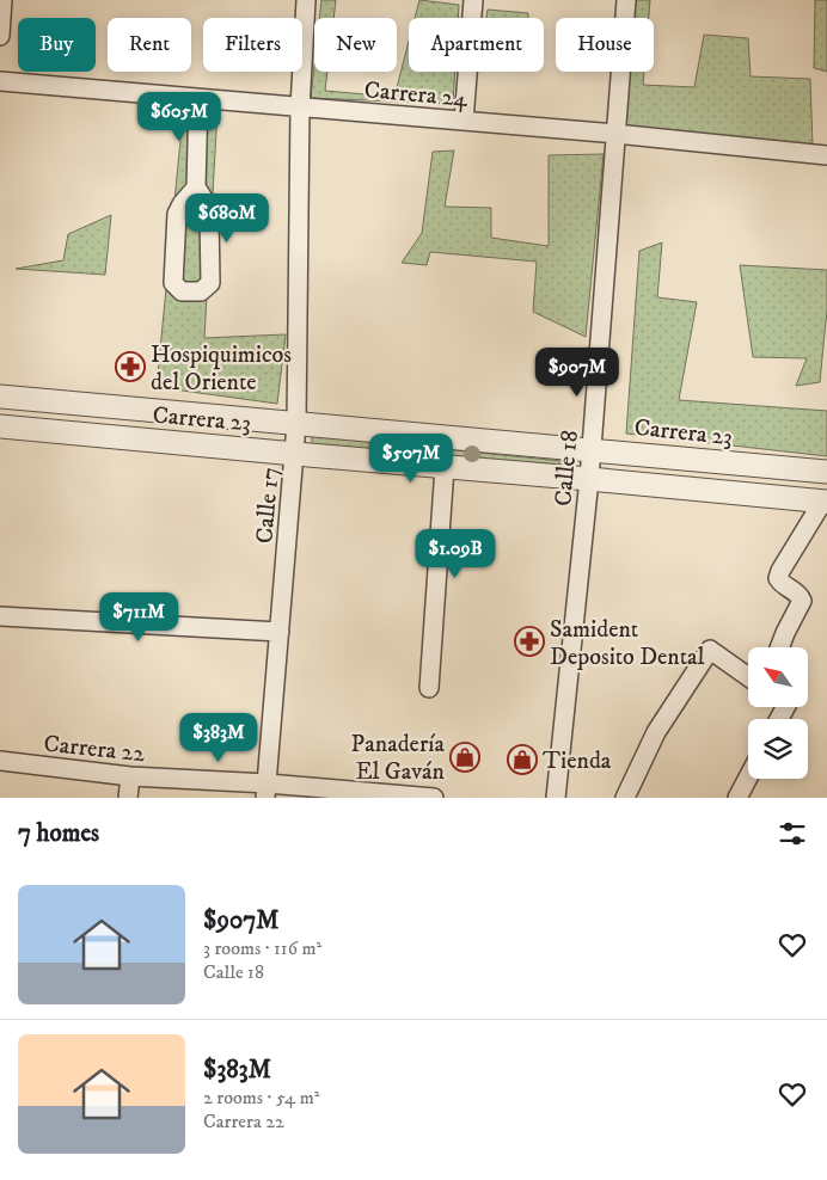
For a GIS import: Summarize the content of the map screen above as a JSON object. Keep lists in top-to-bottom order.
{
  "streets": {
    "street": [
      "Carrera 24",
      "Carrera 23",
      "Calle 18",
      "Calle 17",
      "Carrera 22"
    ]
  },
  "crossings": [
    ["Carrera 24", "Calle 18"],
    ["Carrera 24", "Calle 17"],
    ["Carrera 23", "Calle 18"],
    ["Carrera 23", "Calle 17"],
    ["Calle 17", "Carrera 22"]
  ],
  "places": {
    "pharmacy": ["Hospiquimicos del Oriente", "Samident Deposito Dental"],
    "shop": ["Panadería El Gaván", "Tienda"]
  },
  "north": "top left",
  "page": {
    "chip": [
      "Buy",
      "Rent",
      "Filters",
      "New",
      "Apartment",
      "House"
    ],
    "price": [
      "$605M",
      "$680M",
      "$907M",
      "$507M",
      "$1.09B",
      "$711M",
      "$383M"
    ],
    "heading": "7 homes",
    "list": [
      {
        "name": "$907M",
        "note": "3 rooms · 116 m² · Calle 18"
      },
      {
        "name": "$383M",
        "note": "2 rooms · 54 m² · Carrera 22"
      }
    ]
  }
}
